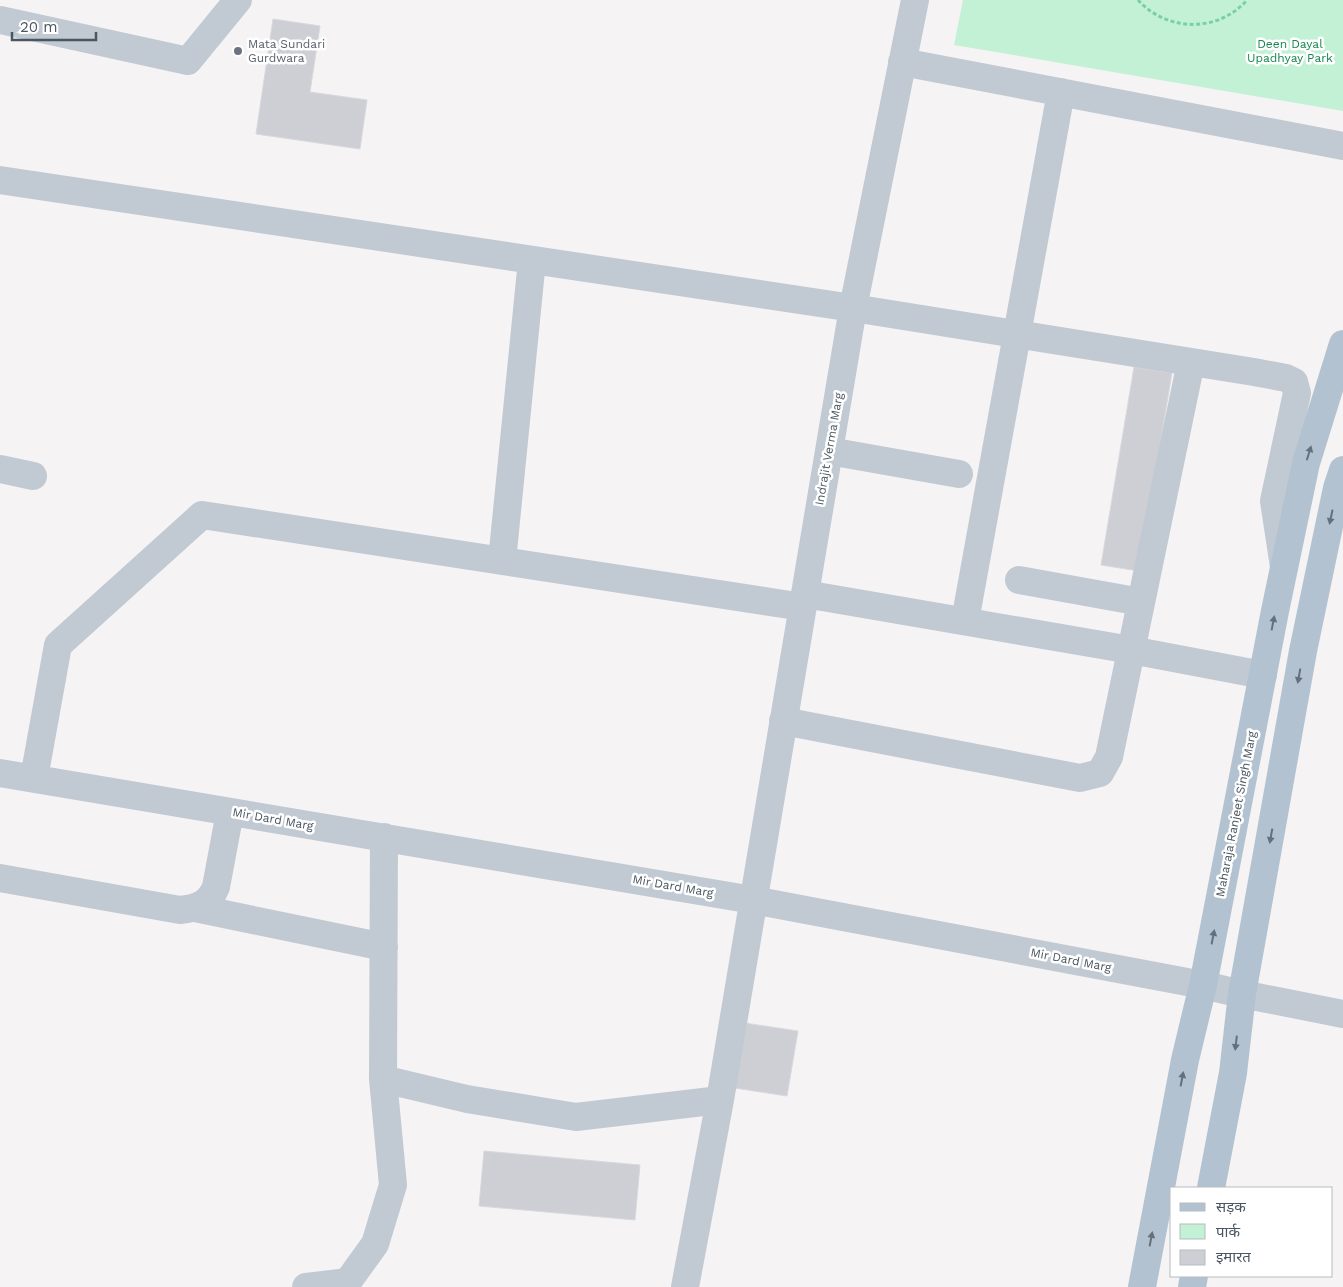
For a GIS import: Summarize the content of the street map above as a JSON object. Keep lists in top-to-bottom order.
{
  "streets": {
    "main road": ["Maharaja Ranjeet Singh Marg"],
    "street": ["Indrajit Verma Marg", "Mir Dard Marg"]
  },
  "crossings": [
    ["Indrajit Verma Marg", "Mir Dard Marg"],
    ["Maharaja Ranjeet Singh Marg", "Mir Dard Marg"]
  ],
  "parks": ["Deen Dayal Upadhyay Park"],
  "places": ["Mata Sundari Gurdwara"],
  "legend": ["सड़क", "पार्क", "इमारत"],
  "scale_bar": "20 m"
}
